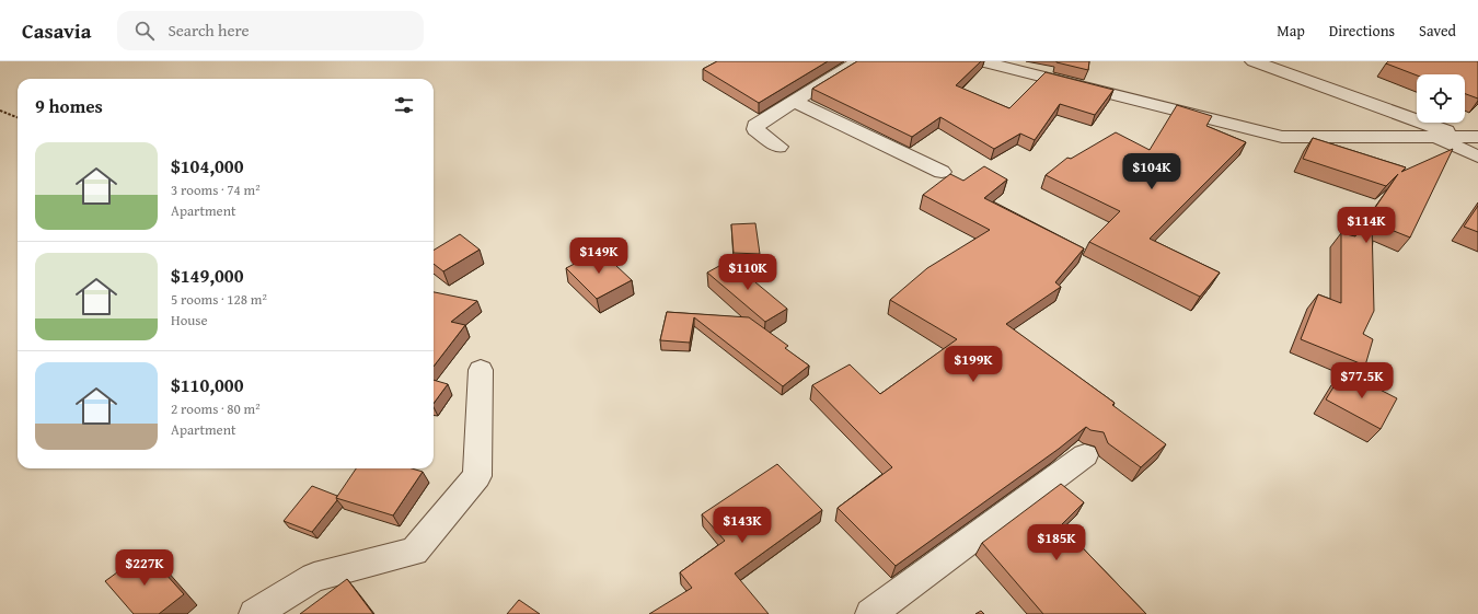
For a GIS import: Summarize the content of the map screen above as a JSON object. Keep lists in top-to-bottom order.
{
  "page": {
    "header": "Casavia",
    "search": "Search here",
    "nav": ["Map", "Directions", "Saved"],
    "heading": "9 homes",
    "list": [
      {
        "name": "$104,000",
        "note": "3 rooms · 74 m² · Apartment"
      },
      {
        "name": "$149,000",
        "note": "5 rooms · 128 m² · House"
      },
      {
        "name": "$110,000",
        "note": "2 rooms · 80 m² · Apartment"
      }
    ],
    "price": [
      "$104K",
      "$114K",
      "$149K",
      "$110K",
      "$199K",
      "$77.5K",
      "$143K",
      "$185K",
      "$227K"
    ]
  }
}
